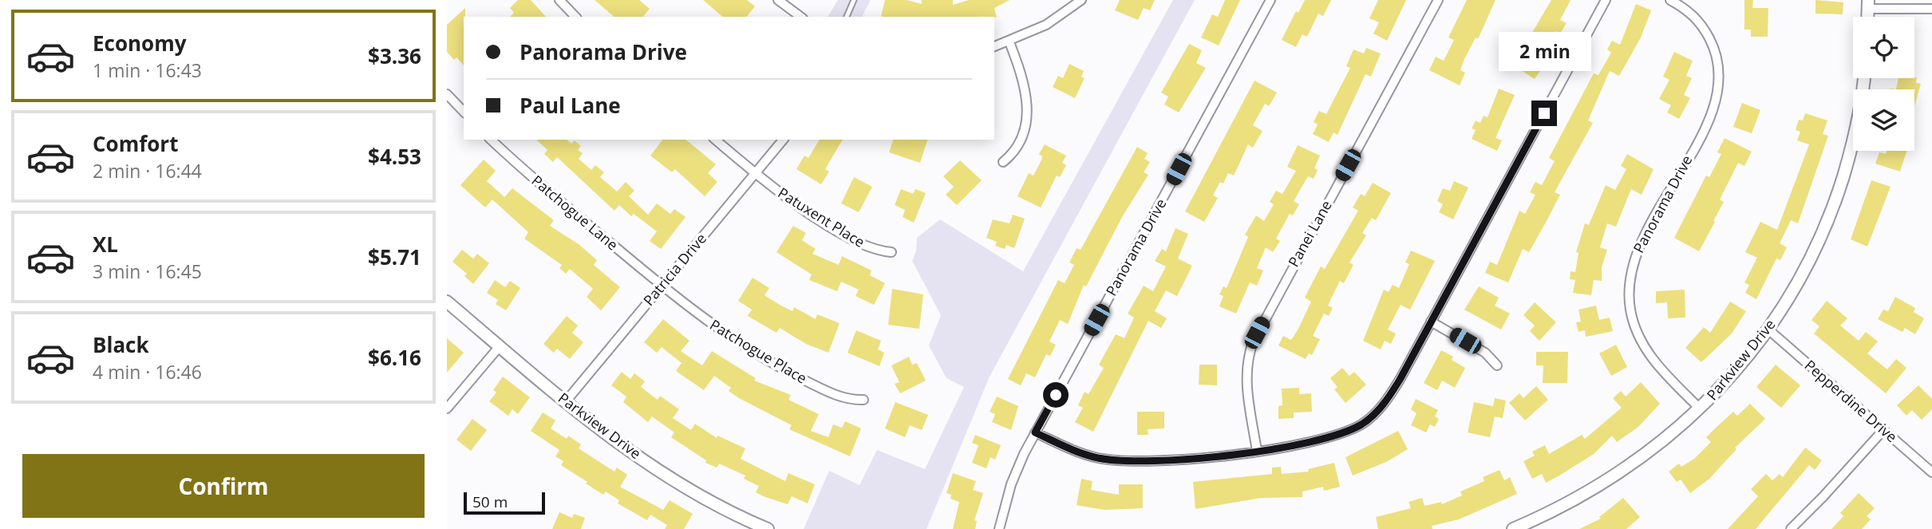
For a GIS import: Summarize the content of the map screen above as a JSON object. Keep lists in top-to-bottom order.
{
  "streets": {
    "street": [
      "Panorama Drive",
      "Patchogue Lane",
      "Patuxent Place",
      "Panei Lane",
      "Patricia Drive",
      "Patchogue Place",
      "Parkview Drive",
      "Pepperdine Drive"
    ]
  },
  "crossings": [
    ["Panorama Drive", "Parkview Drive"],
    ["Patchogue Lane", "Patricia Drive"],
    ["Patchogue Lane", "Patchogue Place"],
    ["Patuxent Place", "Patricia Drive"],
    ["Patricia Drive", "Patchogue Place"],
    ["Patricia Drive", "Parkview Drive"],
    ["Parkview Drive", "Pepperdine Drive"]
  ],
  "scale_bar": "50 m",
  "page": {
    "list": [
      {
        "name": "Economy",
        "note": "1 min · 16:43",
        "value": "$3.36"
      },
      {
        "name": "Comfort",
        "note": "2 min · 16:44",
        "value": "$4.53"
      },
      {
        "name": "XL",
        "note": "3 min · 16:45",
        "value": "$5.71"
      },
      {
        "name": "Black",
        "note": "4 min · 16:46",
        "value": "$6.16"
      }
    ],
    "banner": ["Panorama Drive", "Paul Lane"],
    "bubble": "2 min",
    "buttons": "Confirm",
    "scale": "50 m"
  }
}
